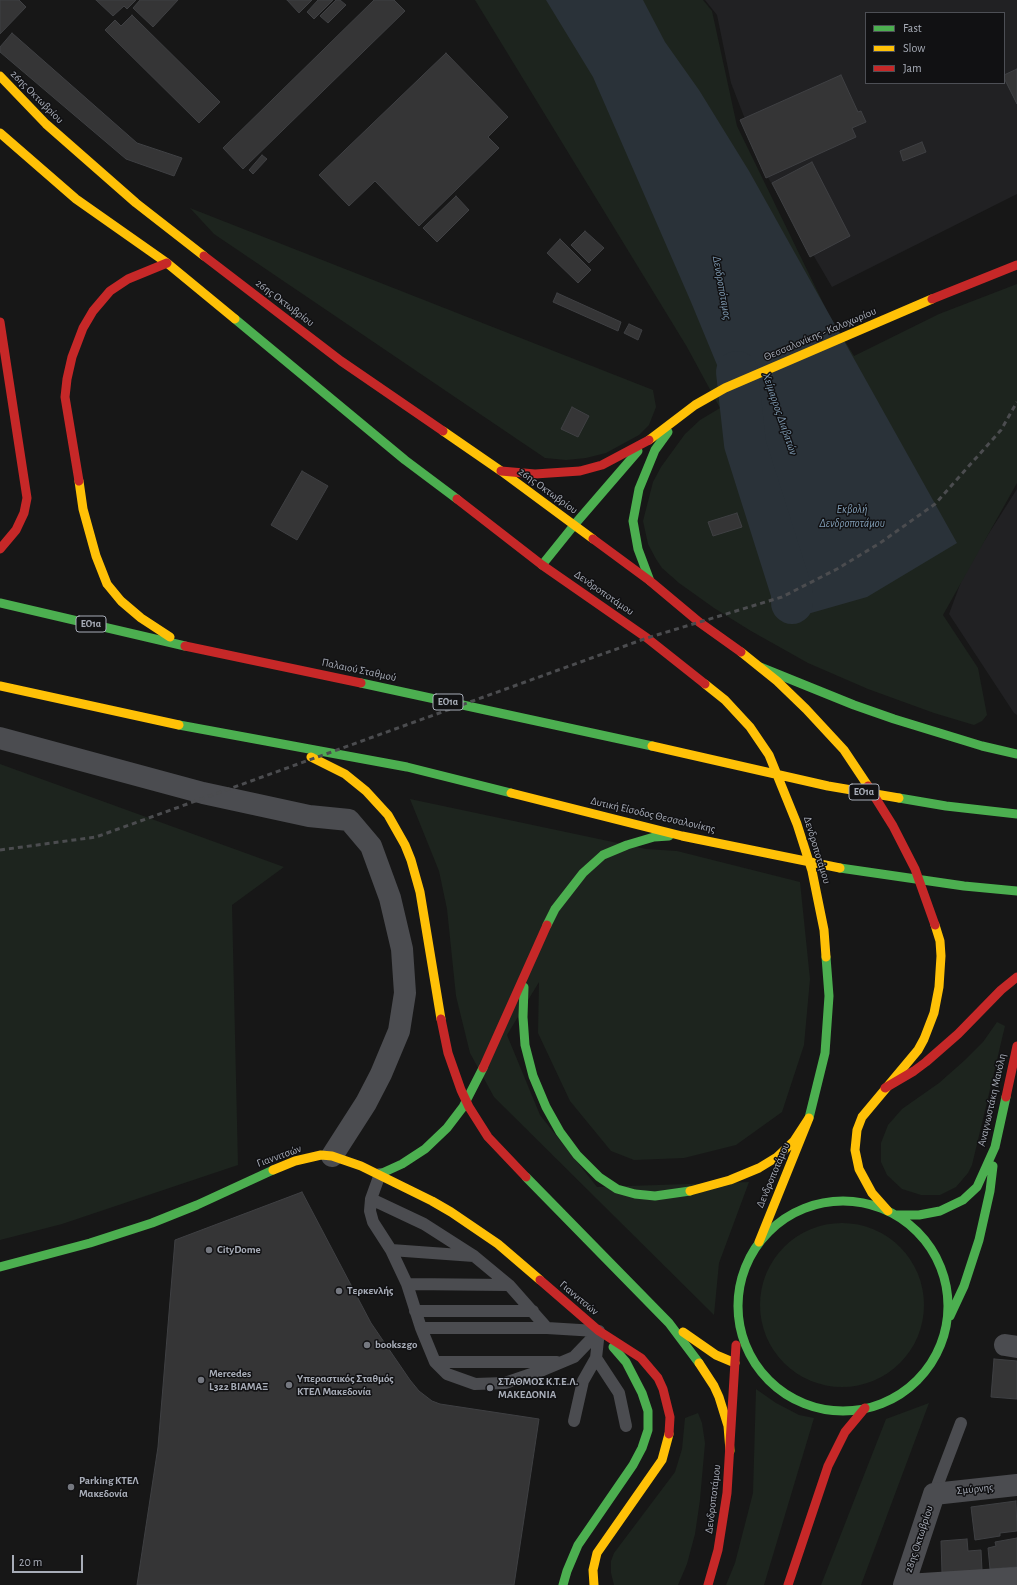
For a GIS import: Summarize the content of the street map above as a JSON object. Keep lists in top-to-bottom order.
{
  "streets": {
    "main road": [
      "26ης Οκτωβρίου",
      "Θεσσαλονίκης - Καλοχωρίου",
      "Δενδροποτάμου",
      "ΕΟ1α",
      "Παλαιού Σταθμού",
      "Δυτική Είσοδος Θεσσαλονίκης",
      "Αναγνωστάκη Μανόλη",
      "Γιαννιτσών"
    ],
    "street": ["Σμύρνης", "28ης Οκτωβρίου"]
  },
  "crossings": [
    ["Δενδροποτάμου", "Αναγνωστάκη Μανόλη"],
    ["Σμύρνης", "28ης Οκτωβρίου"]
  ],
  "water": ["Δενδροπόταμος", "Χείμαρρος Διαβατών", "Εκβολή Δενδροποτάμου"],
  "places": [
    "CityDome",
    "Τερκενλής",
    "books2go",
    "Mercedes L322 ΒΙΑΜΑΞ",
    "Υπεραστικός Σταθμός ΚΤΕΛ Μακεδονία",
    "ΣΤΑΘΜΟΣ Κ.Τ.Ε.Λ. ΜΑΚΕΔΟΝΙΑ",
    "Parking ΚΤΕΛ Μακεδονία"
  ],
  "legend": ["Fast", "Slow", "Jam"],
  "scale_bar": "20 m"
}
